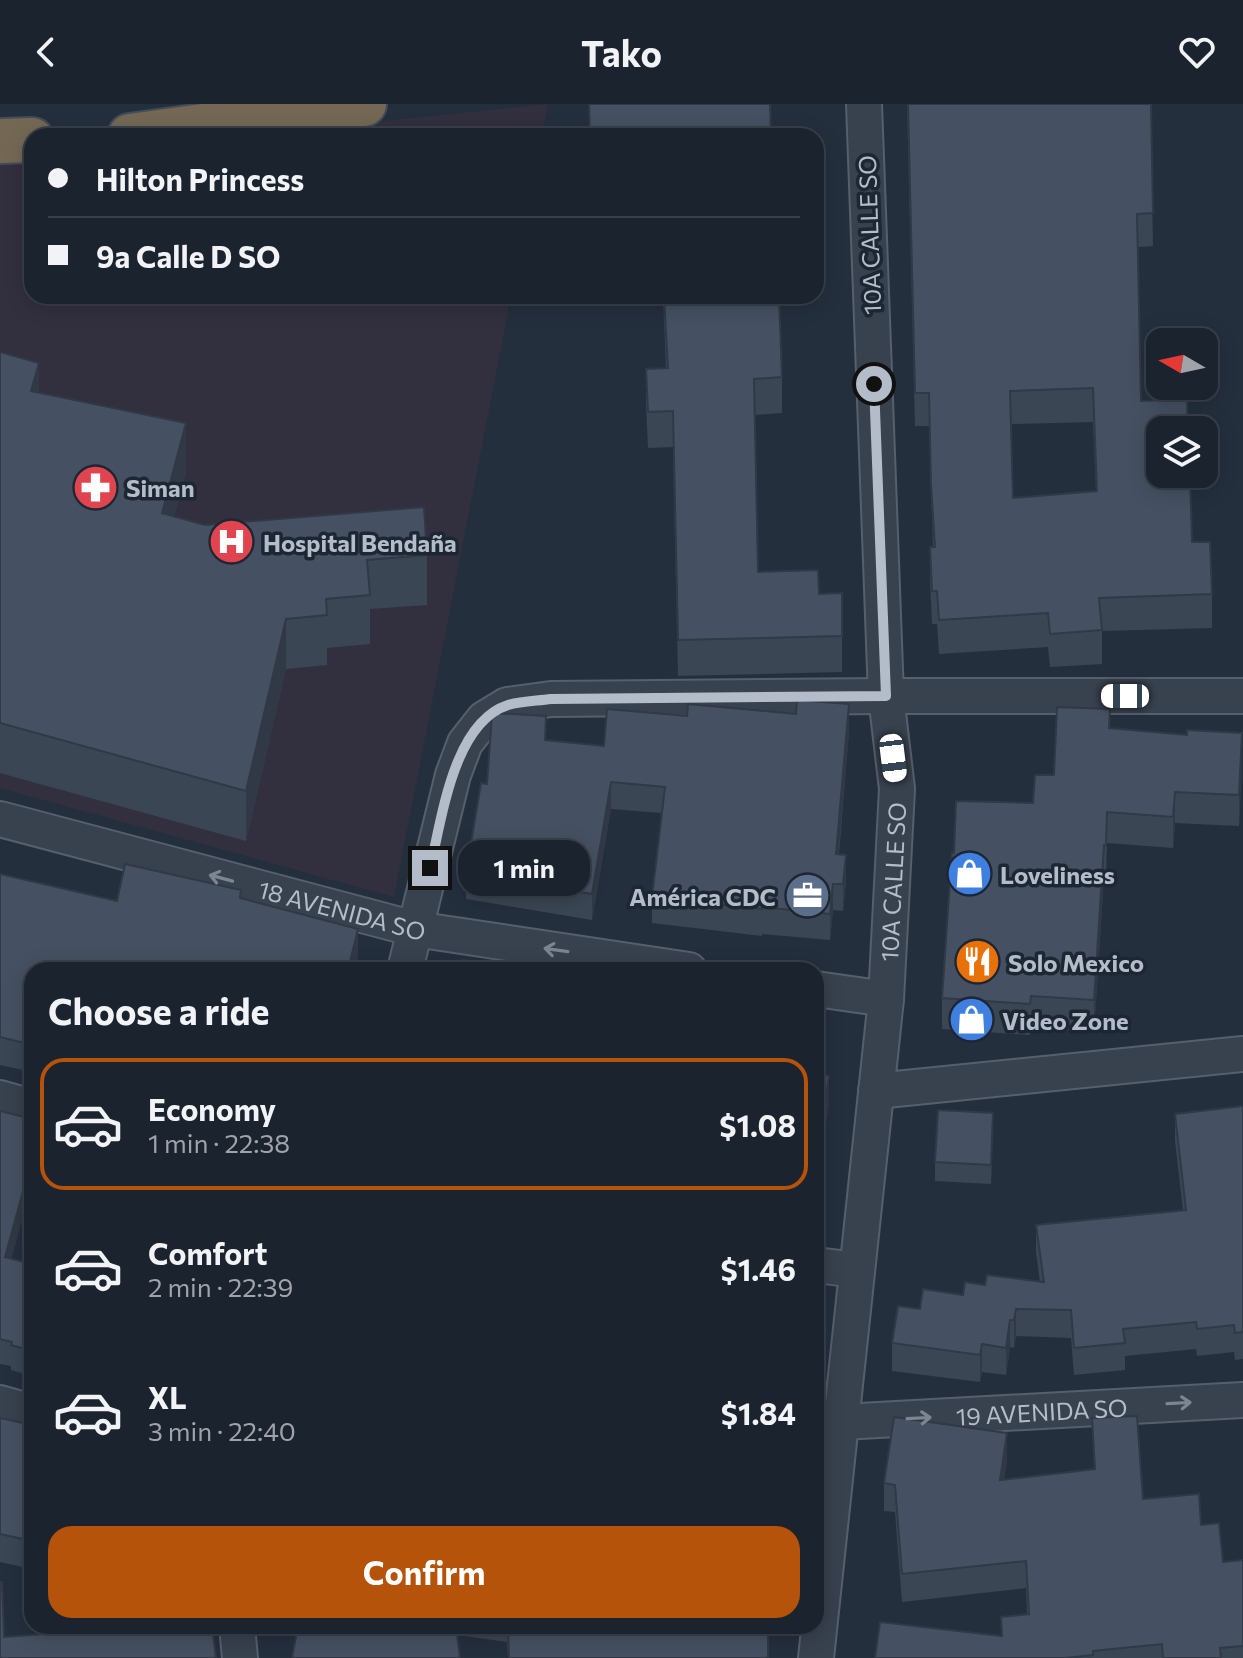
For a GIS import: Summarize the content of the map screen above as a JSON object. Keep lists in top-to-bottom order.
{
  "streets": {
    "street": ["10A CALLE SO", "18 AVENIDA SO", "19 AVENIDA SO"]
  },
  "crossings": [
    ["10A CALLE SO", "19 AVENIDA SO"]
  ],
  "one_way": ["18 AVENIDA SO", "19 AVENIDA SO"],
  "places": {
    "pharmacy": ["Siman"],
    "hospital": ["Hospital Bendaña"],
    "shop": ["Loveliness", "Video Zone"],
    "office": ["América CDC"],
    "restaurant": ["Solo Mexico"]
  },
  "north": "left",
  "page": {
    "header": "Tako",
    "banner": ["Hilton Princess", "9a Calle D SO"],
    "bubble": "1 min",
    "heading": "Choose a ride",
    "list": [
      {
        "name": "Economy",
        "note": "1 min · 22:38",
        "value": "$1.08"
      },
      {
        "name": "Comfort",
        "note": "2 min · 22:39",
        "value": "$1.46"
      },
      {
        "name": "XL",
        "note": "3 min · 22:40",
        "value": "$1.84"
      }
    ],
    "buttons": "Confirm"
  }
}
